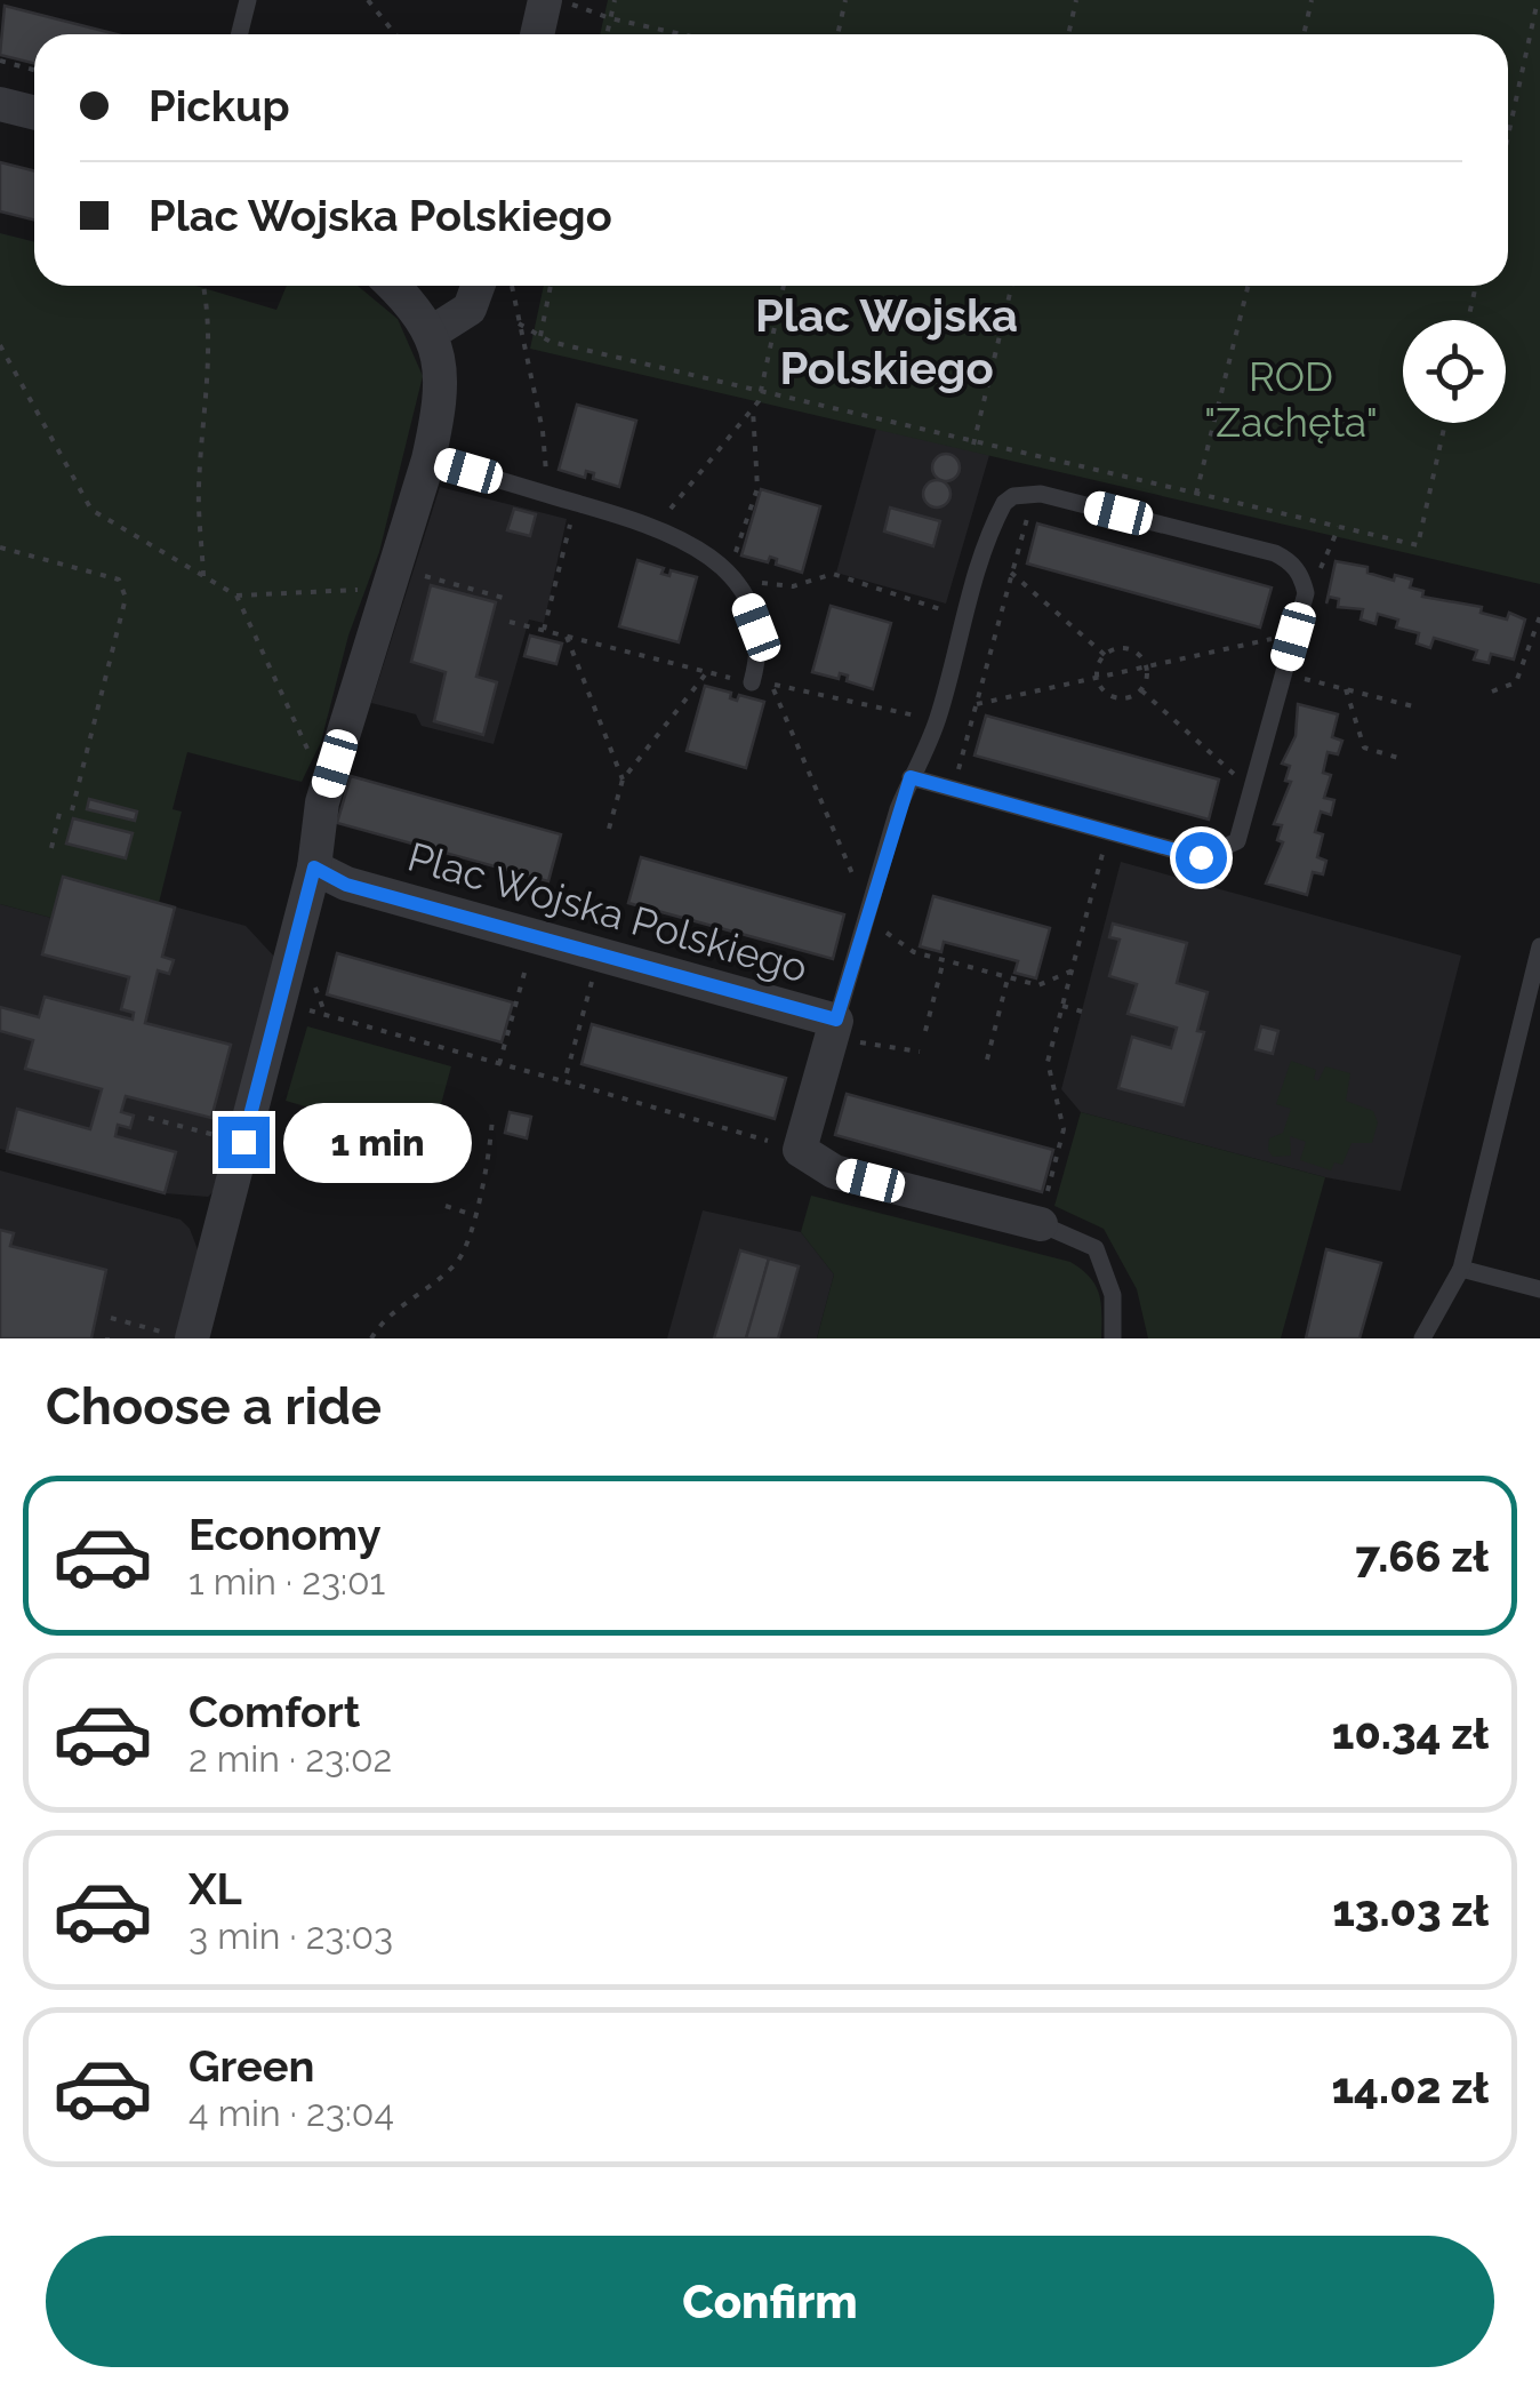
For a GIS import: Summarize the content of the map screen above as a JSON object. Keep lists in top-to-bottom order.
{
  "streets": {
    "street": ["Plac Wojska Polskiego"]
  },
  "districts": ["Plac Wojska Polskiego"],
  "parks": ["ROD \"Zachęta\""],
  "page": {
    "banner": ["Pickup", "Plac Wojska Polskiego"],
    "bubble": "1 min",
    "heading": "Choose a ride",
    "list": [
      {
        "name": "Economy",
        "note": "1 min · 23:01",
        "value": "7.66 zł"
      },
      {
        "name": "Comfort",
        "note": "2 min · 23:02",
        "value": "10.34 zł"
      },
      {
        "name": "XL",
        "note": "3 min · 23:03",
        "value": "13.03 zł"
      },
      {
        "name": "Green",
        "note": "4 min · 23:04",
        "value": "14.02 zł"
      }
    ],
    "buttons": "Confirm"
  }
}
